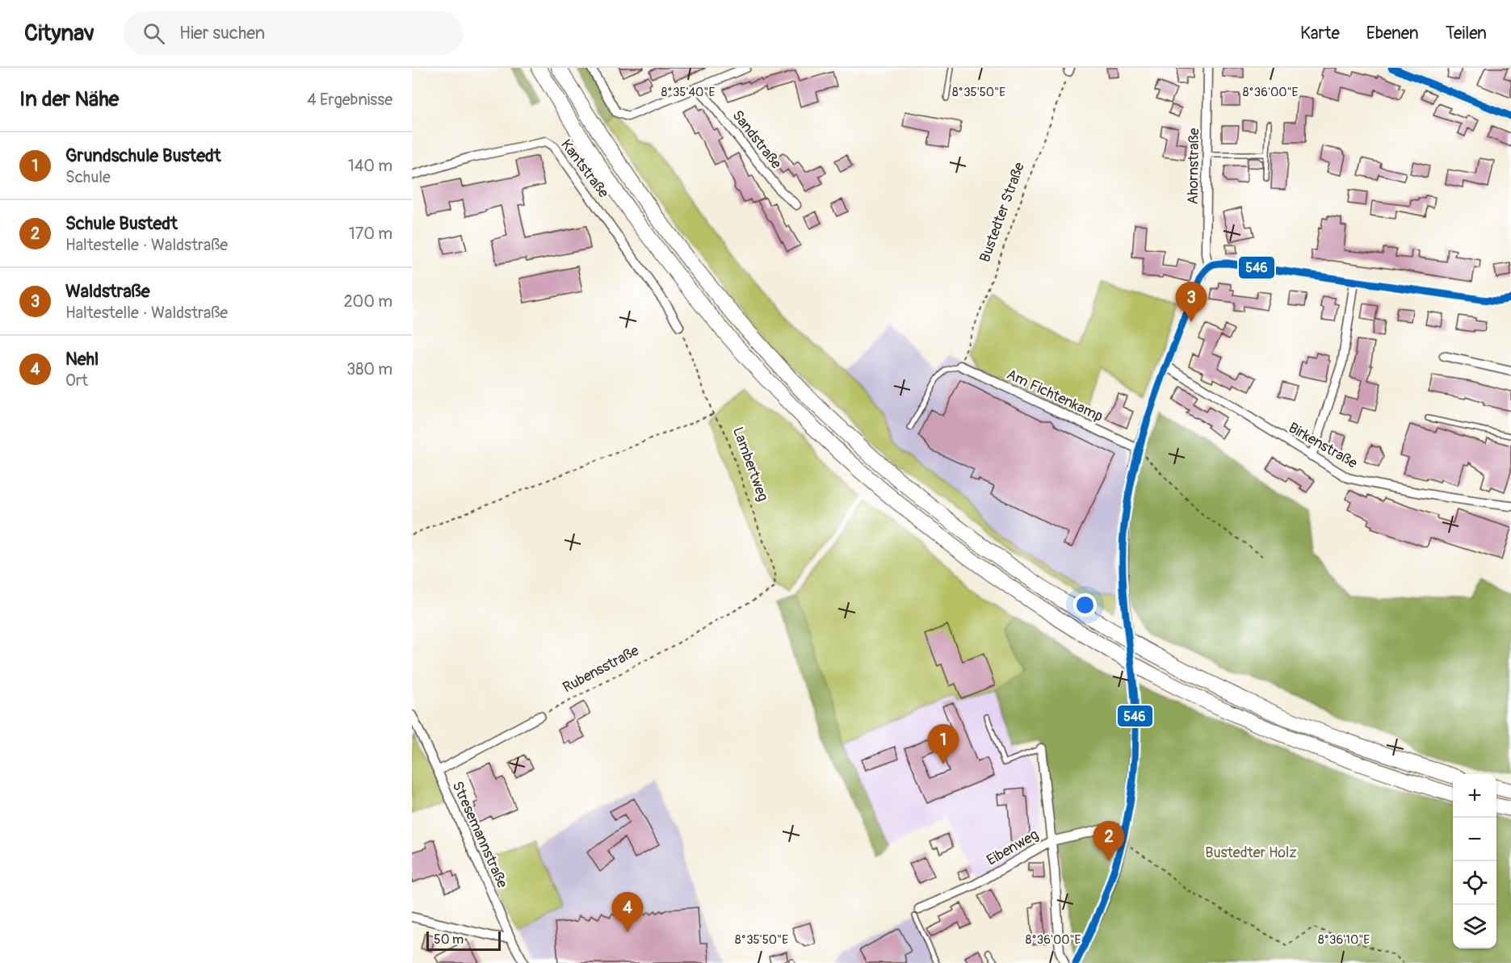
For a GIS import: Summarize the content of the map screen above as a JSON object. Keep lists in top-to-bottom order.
{
  "streets": {
    "street": [
      "Sandstraße",
      "Ahornstraße",
      "Kantstraße",
      "Am Fichtenkamp",
      "Birkenstraße",
      "Stresemannstraße",
      "Eibenweg"
    ],
    "path": ["Bustedter Straße", "Lambertweg", "Rubensstraße"]
  },
  "crossings": [
    ["Kantstraße", "Lambertweg"],
    ["Bustedter Straße", "Am Fichtenkamp"],
    ["Lambertweg", "Rubensstraße"]
  ],
  "parks": ["Bustedter Holz"],
  "lines": ["transit line 546"],
  "scale_bar": "50 m",
  "page": {
    "header": "Citynav",
    "search": "Hier suchen",
    "nav": ["Karte", "Ebenen", "Teilen"],
    "heading": ["In der Nähe", "4 Ergebnisse"],
    "list": [
      {
        "mark": "1",
        "name": "Grundschule Bustedt",
        "note": "Schule",
        "value": "140 m"
      },
      {
        "mark": "2",
        "name": "Schule Bustedt",
        "note": "Haltestelle · Waldstraße",
        "value": "170 m"
      },
      {
        "mark": "3",
        "name": "Waldstraße",
        "note": "Haltestelle · Waldstraße",
        "value": "200 m"
      },
      {
        "mark": "4",
        "name": "Nehl",
        "note": "Ort",
        "value": "380 m"
      }
    ],
    "pins": [
      "3",
      "1",
      "2",
      "4"
    ],
    "map_buttons": ["+", "−"],
    "scale": "50 m"
  },
  "coordinates": [
    "8°35'50\"E",
    "8°35'40\"E",
    "8°36'00\"E",
    "8°36'10\"E"
  ]
}
